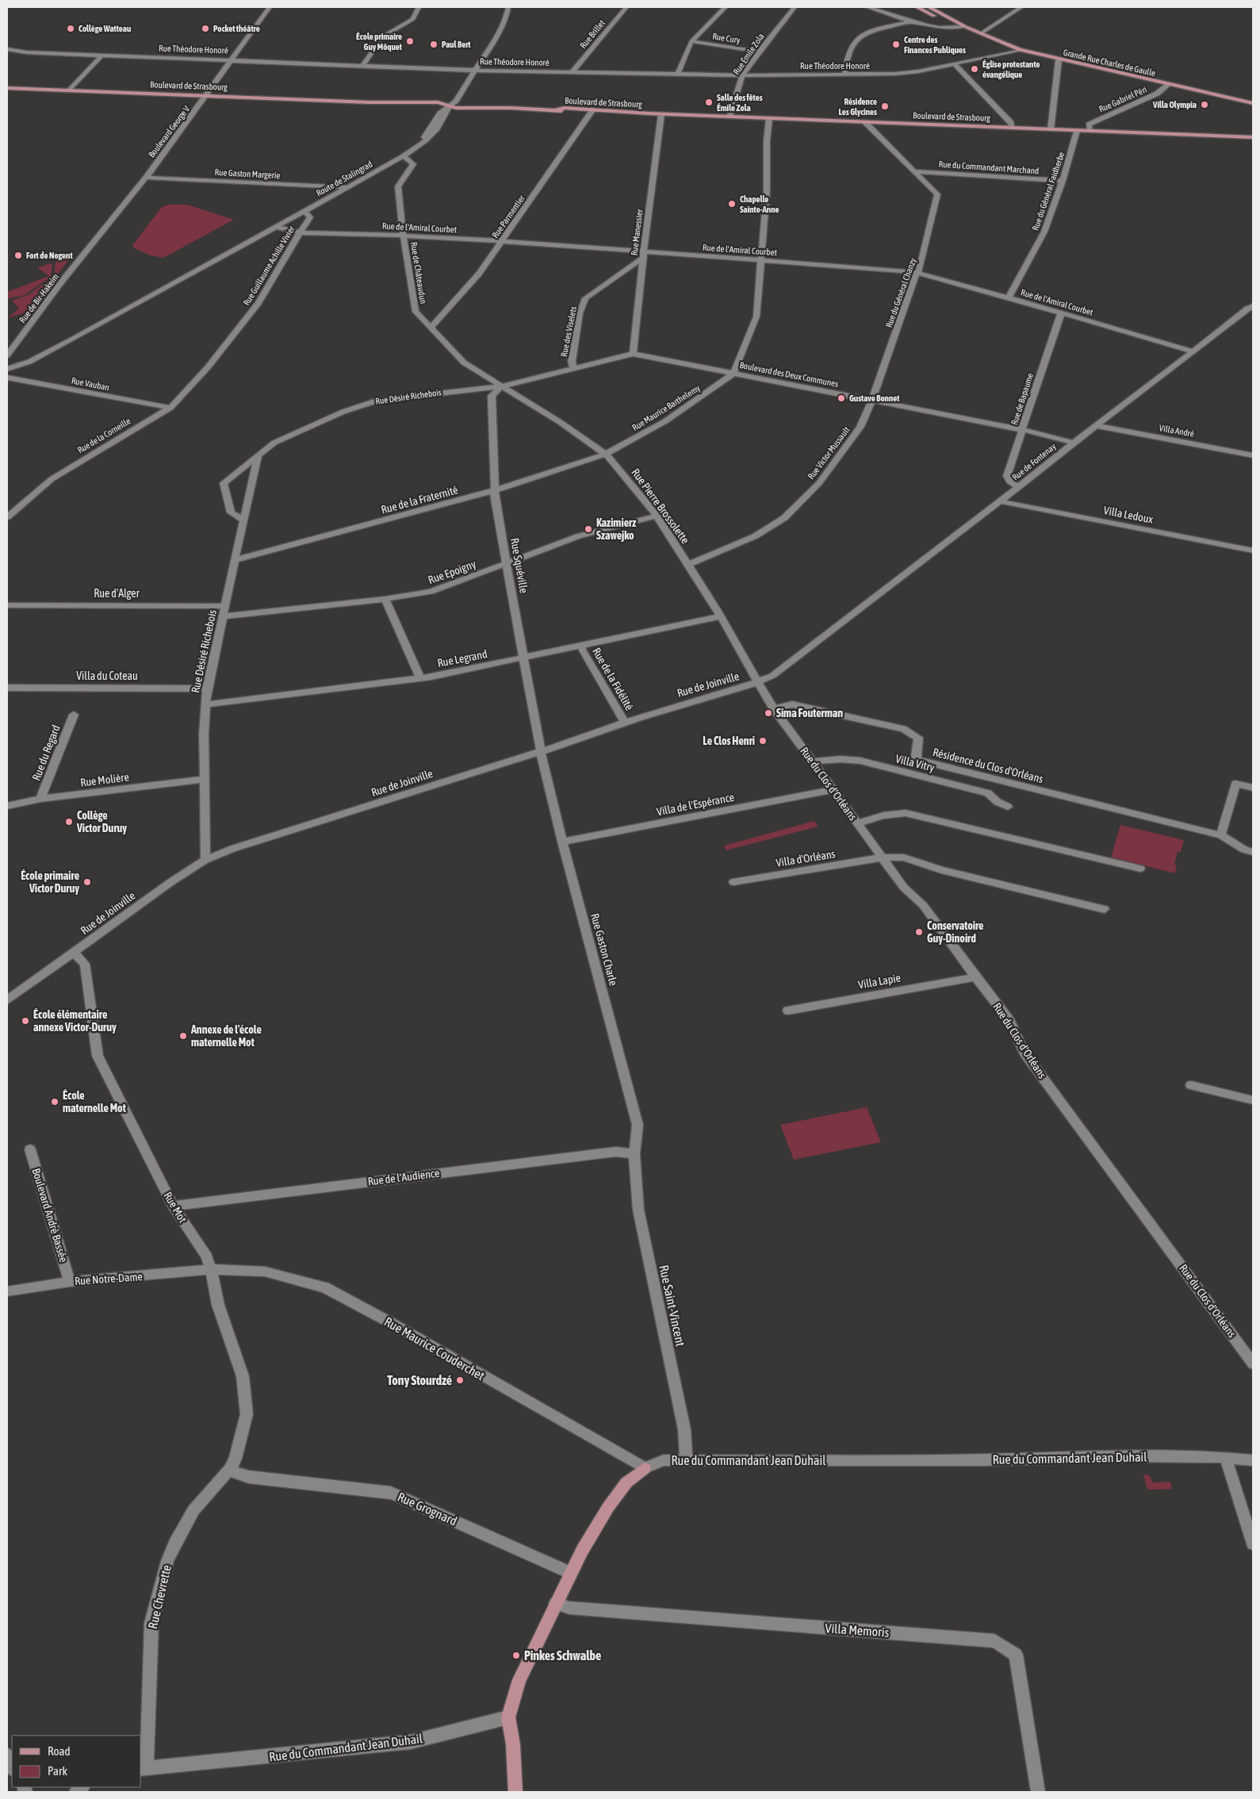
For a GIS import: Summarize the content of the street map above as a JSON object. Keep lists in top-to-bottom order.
{
  "streets": {
    "main road": ["Grande Rue Charles de Gaulle", "Boulevard de Strasbourg", "Rue du Commandant Jean Duhail"],
    "street": [
      "Rue Brillet",
      "Rue Cury",
      "Rue Théodore Honoré",
      "Rue Émile Zola",
      "Rue Gabriel Péri",
      "Boulevard George V",
      "Rue du Commandant Marchand",
      "Rue Gaston Margerie",
      "Route de Stalingrad",
      "Rue du Général Faidherbe",
      "Rue Parmentier",
      "Rue de l'Amiral Courbet",
      "Rue Manessier",
      "Rue Guillaume Achille Vivier",
      "Rue de Châteaudun",
      "Rue du Général Chanzy",
      "Rue de Bir-Hakeim",
      "Rue des Viselets",
      "Boulevard des Deux Communes",
      "Rue Vauban",
      "Rue Désiré Richebois",
      "Rue de Bapaume",
      "Rue Maurice Barthelemy",
      "Villa André",
      "Rue de la Corneille",
      "Rue Victor Mussault",
      "Rue de Fontenay",
      "Rue de la Fraternité",
      "Rue Pierre Brossolette",
      "Villa Ledoux",
      "Rue Squéville",
      "Rue Epoigny",
      "Rue d'Alger",
      "Rue Legrand",
      "Villa du Coteau",
      "Rue de la Fidélité",
      "Rue de Joinville",
      "Rue du Regard",
      "Villa Vitry",
      "Résidence du Clos d'Orléans",
      "Rue Molière",
      "Rue du Clos d'Orléans",
      "Villa de l'Espérance",
      "Villa d'Orléans",
      "Rue Gaston Charle",
      "Villa Lapie",
      "Rue de l'Audience",
      "Rue Mot",
      "Boulevard André Bassée",
      "Rue Notre-Dame",
      "Rue Saint-Vincent",
      "Rue Maurice Couderchet",
      "Rue Grognard",
      "Rue Chevrette",
      "Villa Memoris"
    ]
  },
  "crossings": [
    ["Rue Brillet", "Rue Théodore Honoré"],
    ["Rue Cury", "Rue Émile Zola"],
    ["Rue Théodore Honoré", "Rue Émile Zola"],
    ["Rue Théodore Honoré", "Grande Rue Charles de Gaulle"],
    ["Rue Théodore Honoré", "Boulevard George V"],
    ["Rue Théodore Honoré", "Route de Stalingrad"],
    ["Rue Émile Zola", "Boulevard de Strasbourg"],
    ["Grande Rue Charles de Gaulle", "Rue Gabriel Péri"],
    ["Boulevard de Strasbourg", "Rue Gabriel Péri"],
    ["Boulevard de Strasbourg", "Boulevard George V"],
    ["Boulevard de Strasbourg", "Route de Stalingrad"],
    ["Boulevard de Strasbourg", "Rue du Général Faidherbe"],
    ["Boulevard de Strasbourg", "Rue Parmentier"],
    ["Boulevard de Strasbourg", "Rue Manessier"],
    ["Boulevard de Strasbourg", "Rue du Général Chanzy"],
    ["Boulevard George V", "Rue Gaston Margerie"],
    ["Boulevard George V", "Rue de Bir-Hakeim"],
    ["Rue du Commandant Marchand", "Rue du Général Faidherbe"],
    ["Rue du Commandant Marchand", "Rue du Général Chanzy"],
    ["Rue Gaston Margerie", "Route de Stalingrad"],
    ["Rue Gaston Margerie", "Rue de Bir-Hakeim"],
    ["Route de Stalingrad", "Rue de l'Amiral Courbet"],
    ["Route de Stalingrad", "Rue Guillaume Achille Vivier"],
    ["Route de Stalingrad", "Rue de Châteaudun"],
    ["Rue du Général Faidherbe", "Rue de l'Amiral Courbet"],
    ["Rue Parmentier", "Rue de l'Amiral Courbet"],
    ["Rue Parmentier", "Rue de Châteaudun"],
    ["Rue de l'Amiral Courbet", "Rue Manessier"],
    ["Rue de l'Amiral Courbet", "Rue Guillaume Achille Vivier"],
    ["Rue de l'Amiral Courbet", "Rue de Châteaudun"],
    ["Rue de l'Amiral Courbet", "Rue du Général Chanzy"],
    ["Rue de l'Amiral Courbet", "Rue des Viselets"],
    ["Rue de l'Amiral Courbet", "Rue de Bapaume"],
    ["Rue de l'Amiral Courbet", "Rue de Fontenay"],
    ["Rue Manessier", "Rue des Viselets"],
    ["Rue Manessier", "Boulevard des Deux Communes"],
    ["Rue Guillaume Achille Vivier", "Rue de la Corneille"],
    ["Rue de Châteaudun", "Boulevard des Deux Communes"],
    ["Rue de Châteaudun", "Rue Désiré Richebois"],
    ["Rue de Châteaudun", "Rue Pierre Brossolette"],
    ["Rue de Châteaudun", "Rue Squéville"],
    ["Rue du Général Chanzy", "Boulevard des Deux Communes"],
    ["Rue du Général Chanzy", "Rue Victor Mussault"],
    ["Rue des Viselets", "Boulevard des Deux Communes"],
    ["Boulevard des Deux Communes", "Rue Désiré Richebois"],
    ["Boulevard des Deux Communes", "Rue de Bapaume"],
    ["Boulevard des Deux Communes", "Rue Maurice Barthelemy"],
    ["Boulevard des Deux Communes", "Rue Victor Mussault"],
    ["Boulevard des Deux Communes", "Rue de Fontenay"],
    ["Boulevard des Deux Communes", "Rue Pierre Brossolette"],
    ["Boulevard des Deux Communes", "Rue Squéville"],
    ["Rue Vauban", "Rue de la Corneille"],
    ["Rue Désiré Richebois", "Rue de la Fraternité"],
    ["Rue Désiré Richebois", "Rue Pierre Brossolette"],
    ["Rue Désiré Richebois", "Rue Squéville"],
    ["Rue Désiré Richebois", "Rue Epoigny"],
    ["Rue Désiré Richebois", "Rue d'Alger"],
    ["Rue Désiré Richebois", "Rue Legrand"],
    ["Rue Désiré Richebois", "Villa du Coteau"],
    ["Rue Désiré Richebois", "Rue de Joinville"],
    ["Rue Désiré Richebois", "Rue Molière"],
    ["Rue de Bapaume", "Rue de Fontenay"],
    ["Rue Maurice Barthelemy", "Rue de la Fraternité"],
    ["Rue Maurice Barthelemy", "Rue Pierre Brossolette"],
    ["Villa André", "Rue de Fontenay"],
    ["Rue Victor Mussault", "Rue Pierre Brossolette"],
    ["Rue de Fontenay", "Villa Ledoux"],
    ["Rue de Fontenay", "Rue de Joinville"],
    ["Rue de la Fraternité", "Rue Pierre Brossolette"],
    ["Rue de la Fraternité", "Rue Squéville"],
    ["Rue Pierre Brossolette", "Rue Squéville"],
    ["Rue Pierre Brossolette", "Rue Epoigny"],
    ["Rue Pierre Brossolette", "Rue Legrand"],
    ["Rue Pierre Brossolette", "Rue de Joinville"],
    ["Rue Pierre Brossolette", "Rue du Clos d'Orléans"],
    ["Rue Squéville", "Rue Epoigny"],
    ["Rue Squéville", "Rue Legrand"],
    ["Rue Squéville", "Rue de Joinville"],
    ["Rue Squéville", "Rue Gaston Charle"],
    ["Rue Legrand", "Rue de la Fidélité"],
    ["Rue de la Fidélité", "Rue de Joinville"],
    ["Rue de Joinville", "Rue du Clos d'Orléans"],
    ["Rue de Joinville", "Rue Gaston Charle"],
    ["Rue de Joinville", "Rue Mot"],
    ["Rue du Regard", "Rue Molière"],
    ["Villa Vitry", "Rue du Clos d'Orléans"],
    ["Résidence du Clos d'Orléans", "Rue du Clos d'Orléans"],
    ["Rue du Clos d'Orléans", "Villa de l'Espérance"],
    ["Rue du Clos d'Orléans", "Villa d'Orléans"],
    ["Rue du Clos d'Orléans", "Villa Lapie"],
    ["Villa de l'Espérance", "Rue Gaston Charle"],
    ["Rue Gaston Charle", "Rue de l'Audience"],
    ["Rue Gaston Charle", "Rue Saint-Vincent"],
    ["Rue de l'Audience", "Rue Mot"],
    ["Rue de l'Audience", "Rue Saint-Vincent"],
    ["Rue Mot", "Rue Notre-Dame"],
    ["Rue Mot", "Rue Maurice Couderchet"],
    ["Rue Mot", "Rue Grognard"],
    ["Rue Mot", "Rue Chevrette"],
    ["Boulevard André Bassée", "Rue Notre-Dame"],
    ["Rue Notre-Dame", "Rue Maurice Couderchet"],
    ["Rue Saint-Vincent", "Rue du Commandant Jean Duhail"],
    ["Rue Maurice Couderchet", "Rue du Commandant Jean Duhail"],
    ["Rue du Commandant Jean Duhail", "Rue Grognard"],
    ["Rue du Commandant Jean Duhail", "Rue Chevrette"],
    ["Rue du Commandant Jean Duhail", "Villa Memoris"],
    ["Rue Grognard", "Rue Chevrette"]
  ],
  "places": [
    "Collège Watteau",
    "Pocket théâtre",
    "École primaire Guy Môquet",
    "Paul Bert",
    "Centre des Finances Publiques",
    "Église protestante évangélique",
    "Salle des fêtes Émile Zola",
    "Villa Olympia",
    "Résidence Les Glycines",
    "Chapelle Sainte-Anne",
    "Fort de Nogent",
    "Gustave Bonnet",
    "Kazimierz Szawejko",
    "Sima Fouterman",
    "Le Clos Henri",
    "Collège Victor Duruy",
    "École primaire Victor Duruy",
    "Conservatoire Guy-Dinoird",
    "École élémentaire annexe Victor-Duruy",
    "Annexe de l'école maternelle Mot",
    "École maternelle Mot",
    "Tony Stourdzé",
    "Pinkes Schwalbe"
  ],
  "legend": ["Road", "Park"]
}
